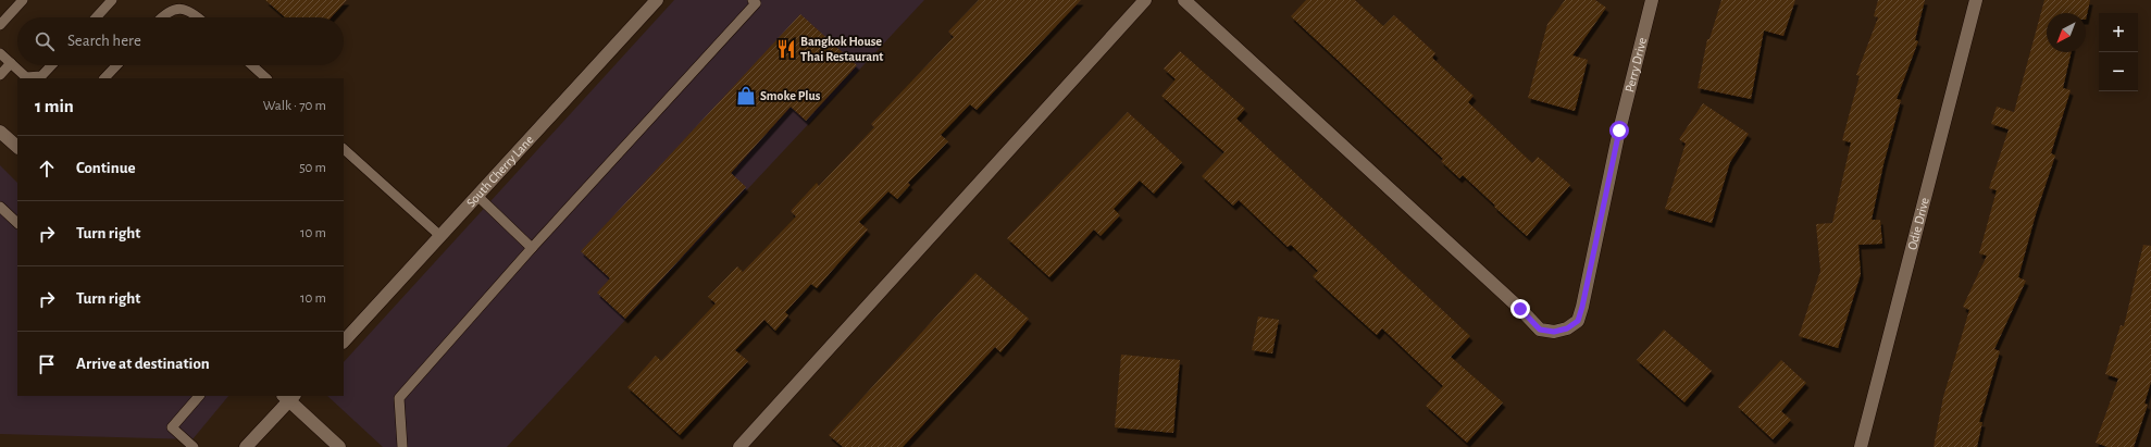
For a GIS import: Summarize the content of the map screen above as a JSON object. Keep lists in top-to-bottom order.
{
  "streets": {
    "street": ["Perry Drive", "South Cherry Lane", "Odie Drive"]
  },
  "places": {
    "restaurant": ["Bangkok House Thai Restaurant"],
    "shop": ["Smoke Plus"]
  },
  "north": "bottom left",
  "page": {
    "map_buttons": ["+", "−"],
    "search": "Search here",
    "heading": ["1 min", "Walk · 70 m"],
    "list": [
      ["Continue", "50 m"],
      ["Turn right", "10 m"],
      ["Turn right", "10 m"],
      "Arrive at destination"
    ]
  }
}
